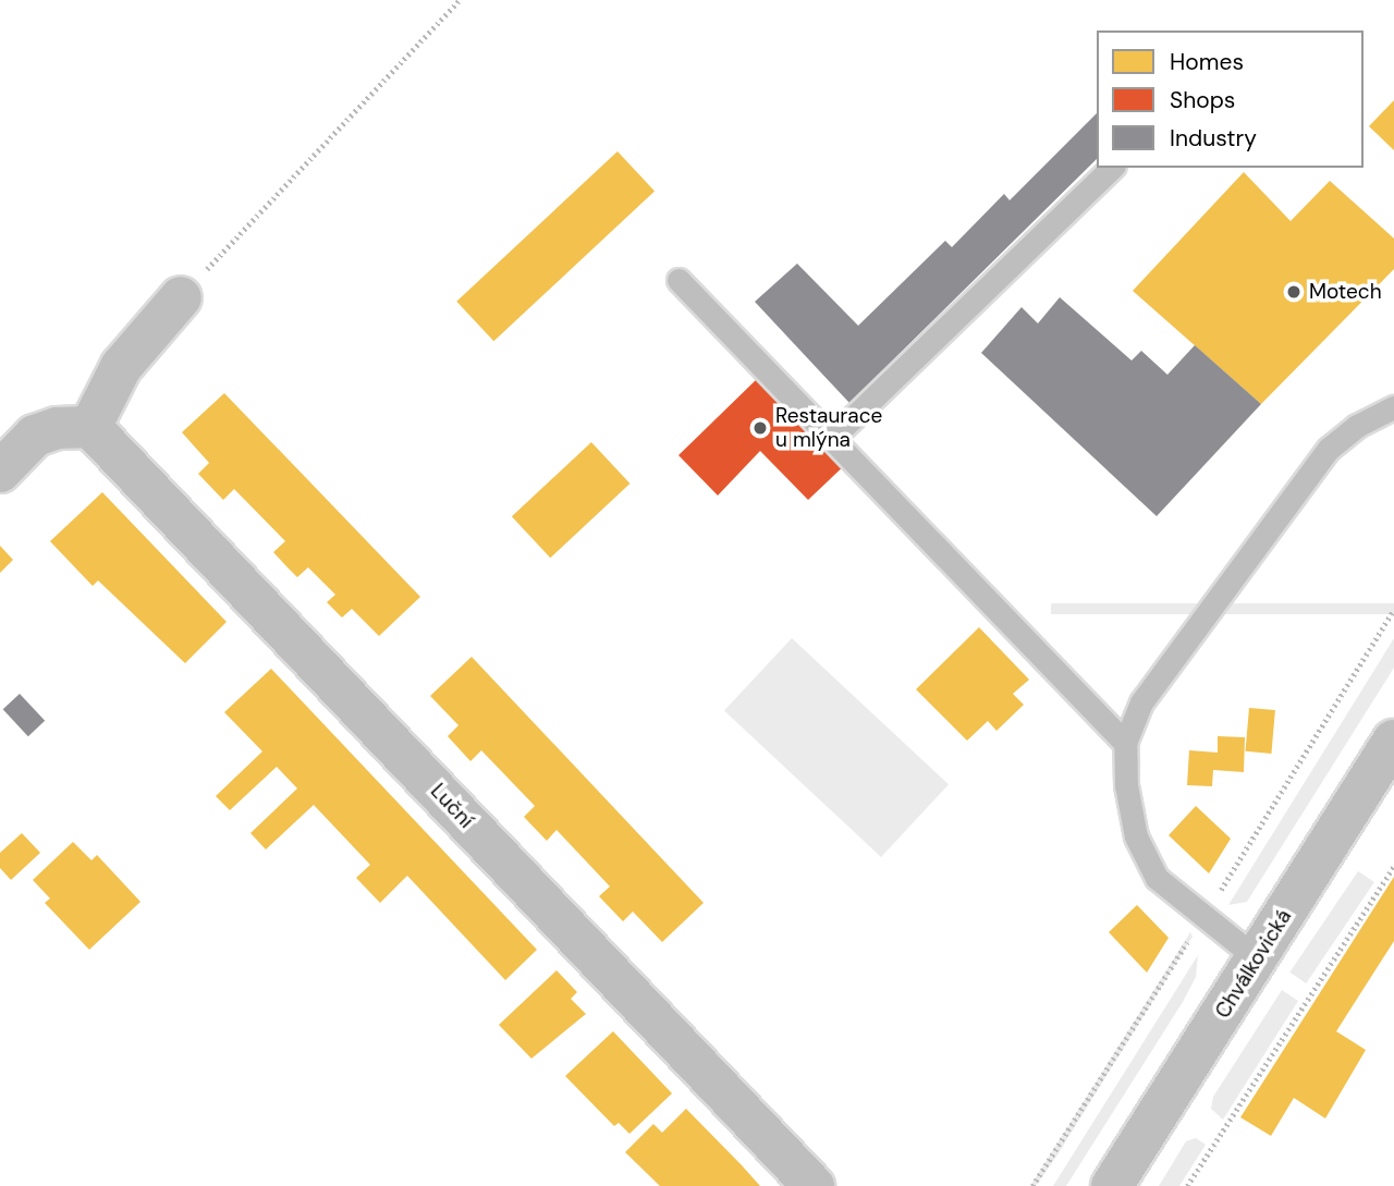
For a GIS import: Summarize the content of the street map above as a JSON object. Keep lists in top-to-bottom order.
{
  "streets": {
    "street": ["Luční", "Chválkovická"]
  },
  "places": ["Motech", "Restaurace u mlýna"],
  "legend": ["Homes", "Shops", "Industry"]
}
